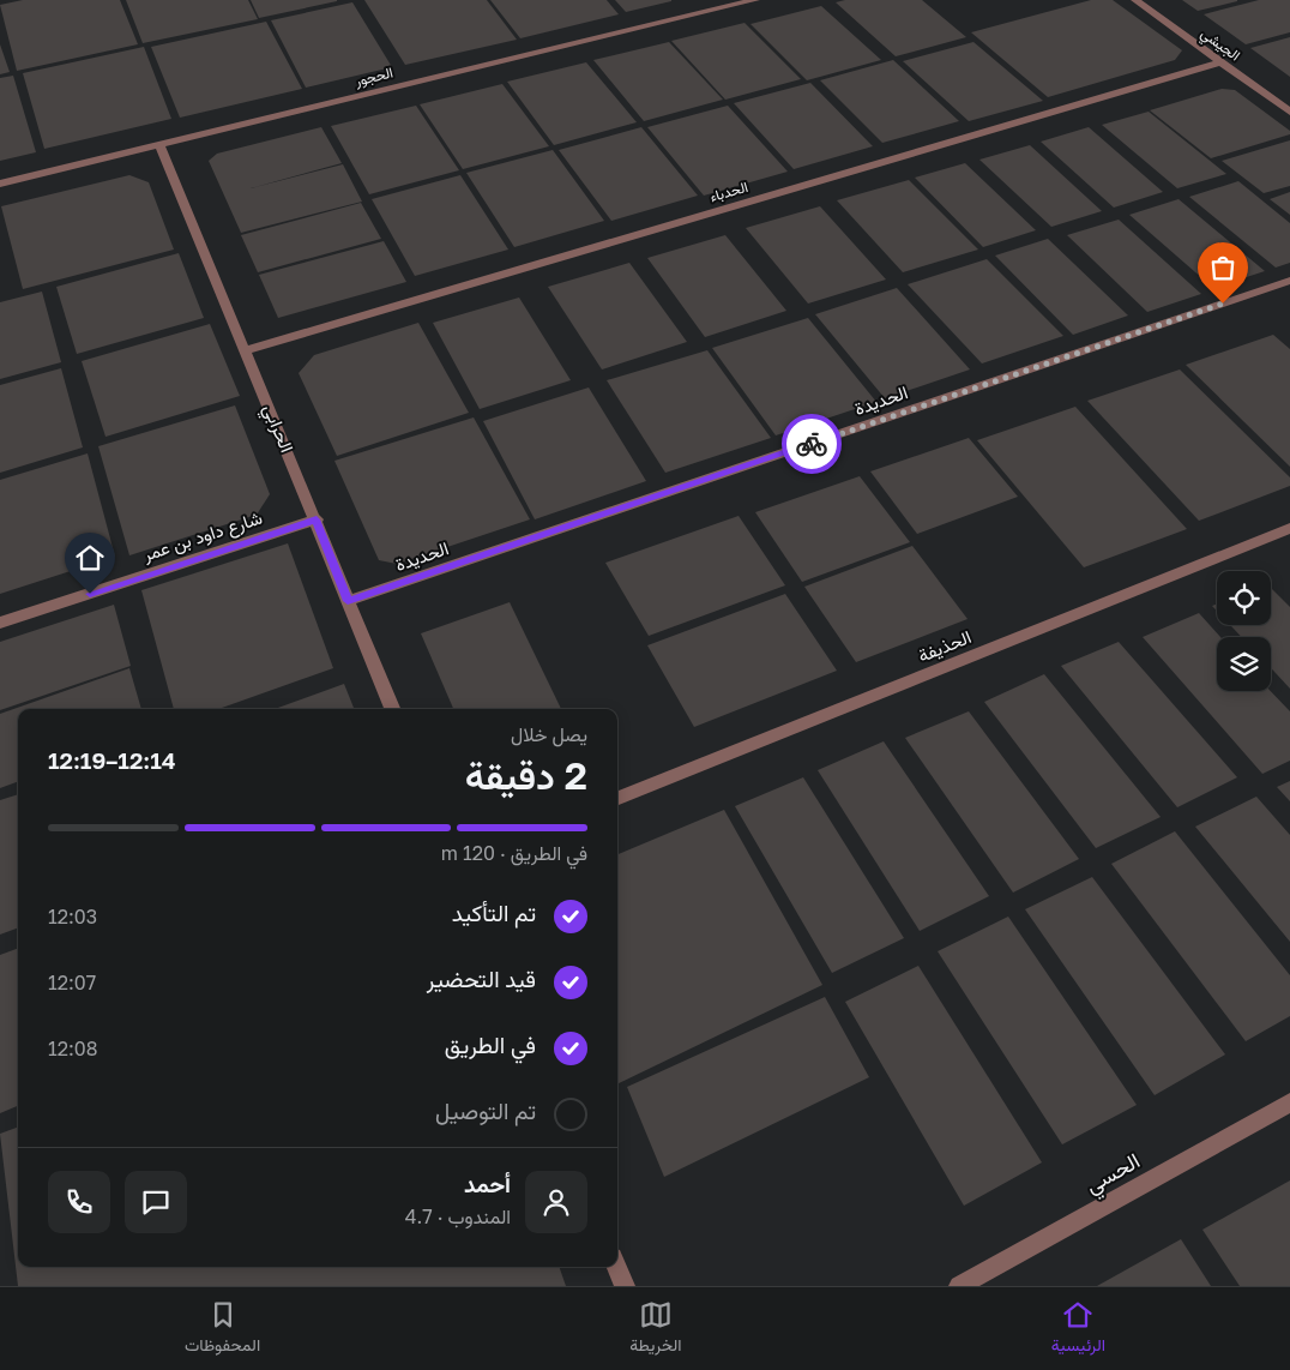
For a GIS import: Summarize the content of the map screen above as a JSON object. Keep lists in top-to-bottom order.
{
  "streets": {
    "street": [
      "الجيشي",
      "الحجور",
      "الحدباء",
      "الحديدة",
      "الحرابي",
      "شارع داود بن عمر",
      "الحذيفة",
      "الحسي"
    ]
  },
  "crossings": [
    ["الجيشي", "الحدباء"],
    ["الحجور", "الحرابي"],
    ["الحدباء", "الحرابي"],
    ["الحديدة", "الحرابي"],
    ["الحرابي", "شارع داود بن عمر"]
  ],
  "page": {
    "heading": ["2 دقيقة", "يصل خلال", "12:14–12:19"],
    "panel": ["أحمد", "المندوب · 4.7"],
    "bar": "في الطريق · 120 m",
    "list": [
      ["تم التأكيد", "12:03"],
      ["قيد التحضير", "12:07"],
      ["في الطريق", "12:08"],
      "تم التوصيل"
    ],
    "tabs": ["الرئيسية", "الخريطة", "المحفوظات"]
  }
}
